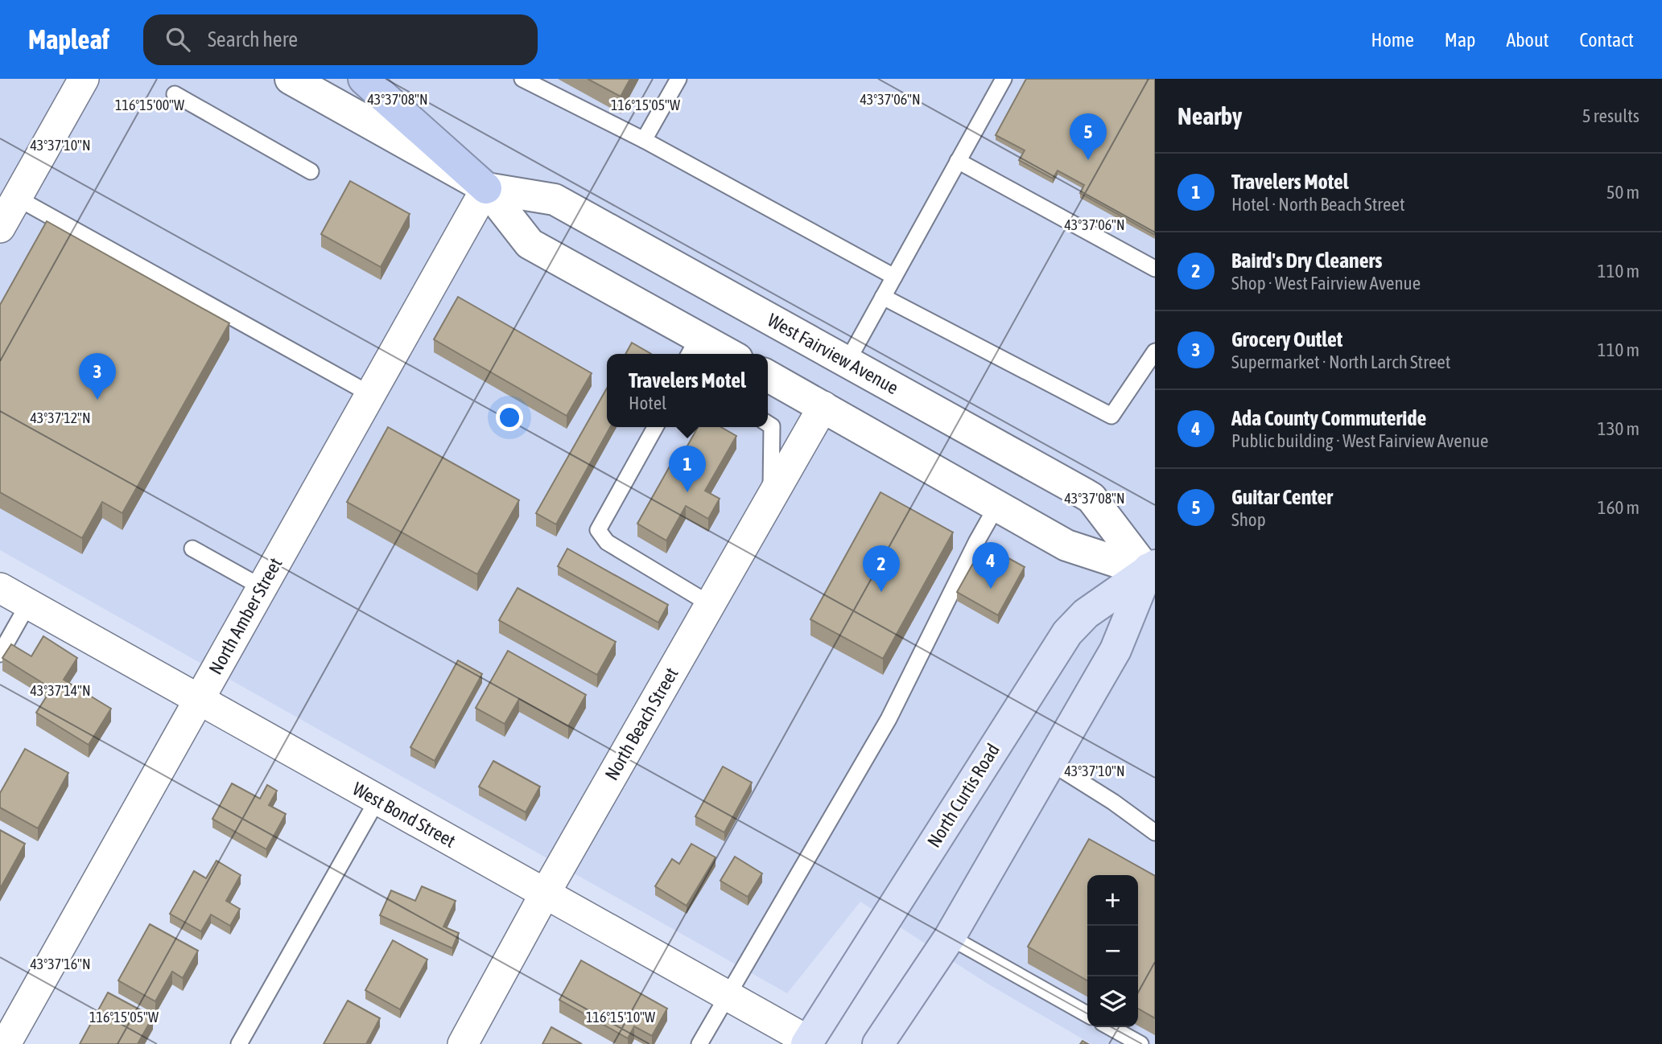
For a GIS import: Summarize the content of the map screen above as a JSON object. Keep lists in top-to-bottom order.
{
  "streets": {
    "main road": ["West Fairview Avenue", "North Curtis Road"],
    "street": ["North Amber Street", "North Beach Street", "West Bond Street"]
  },
  "crossings": [
    ["West Fairview Avenue", "North Amber Street"],
    ["West Fairview Avenue", "North Curtis Road"],
    ["North Amber Street", "West Bond Street"],
    ["North Beach Street", "West Bond Street"],
    ["North Curtis Road", "West Bond Street"]
  ],
  "page": {
    "header": "Mapleaf",
    "search": "Search here",
    "nav": [
      "Home",
      "Map",
      "About",
      "Contact"
    ],
    "heading": ["Nearby", "5 results"],
    "pins": [
      "5",
      "3",
      "1",
      "4",
      "2"
    ],
    "list": [
      {
        "mark": "1",
        "name": "Travelers Motel",
        "note": "Hotel · North Beach Street",
        "value": "50 m"
      },
      {
        "mark": "2",
        "name": "Baird's Dry Cleaners",
        "note": "Shop · West Fairview Avenue",
        "value": "110 m"
      },
      {
        "mark": "3",
        "name": "Grocery Outlet",
        "note": "Supermarket · North Larch Street",
        "value": "110 m"
      },
      {
        "mark": "4",
        "name": "Ada County Commuteride",
        "note": "Public building · West Fairview Avenue",
        "value": "130 m"
      },
      {
        "mark": "5",
        "name": "Guitar Center",
        "note": "Shop",
        "value": "160 m"
      }
    ],
    "popup": ["Travelers Motel", "Hotel"],
    "map_buttons": ["+", "−"]
  },
  "coordinates": [
    "43°37'08\"N",
    "43°37'06\"N",
    "116°15'00\"W",
    "116°15'05\"W",
    "43°37'10\"N",
    "43°37'12\"N",
    "43°37'14\"N",
    "43°37'16\"N",
    "116°15'10\"W"
  ]
}
